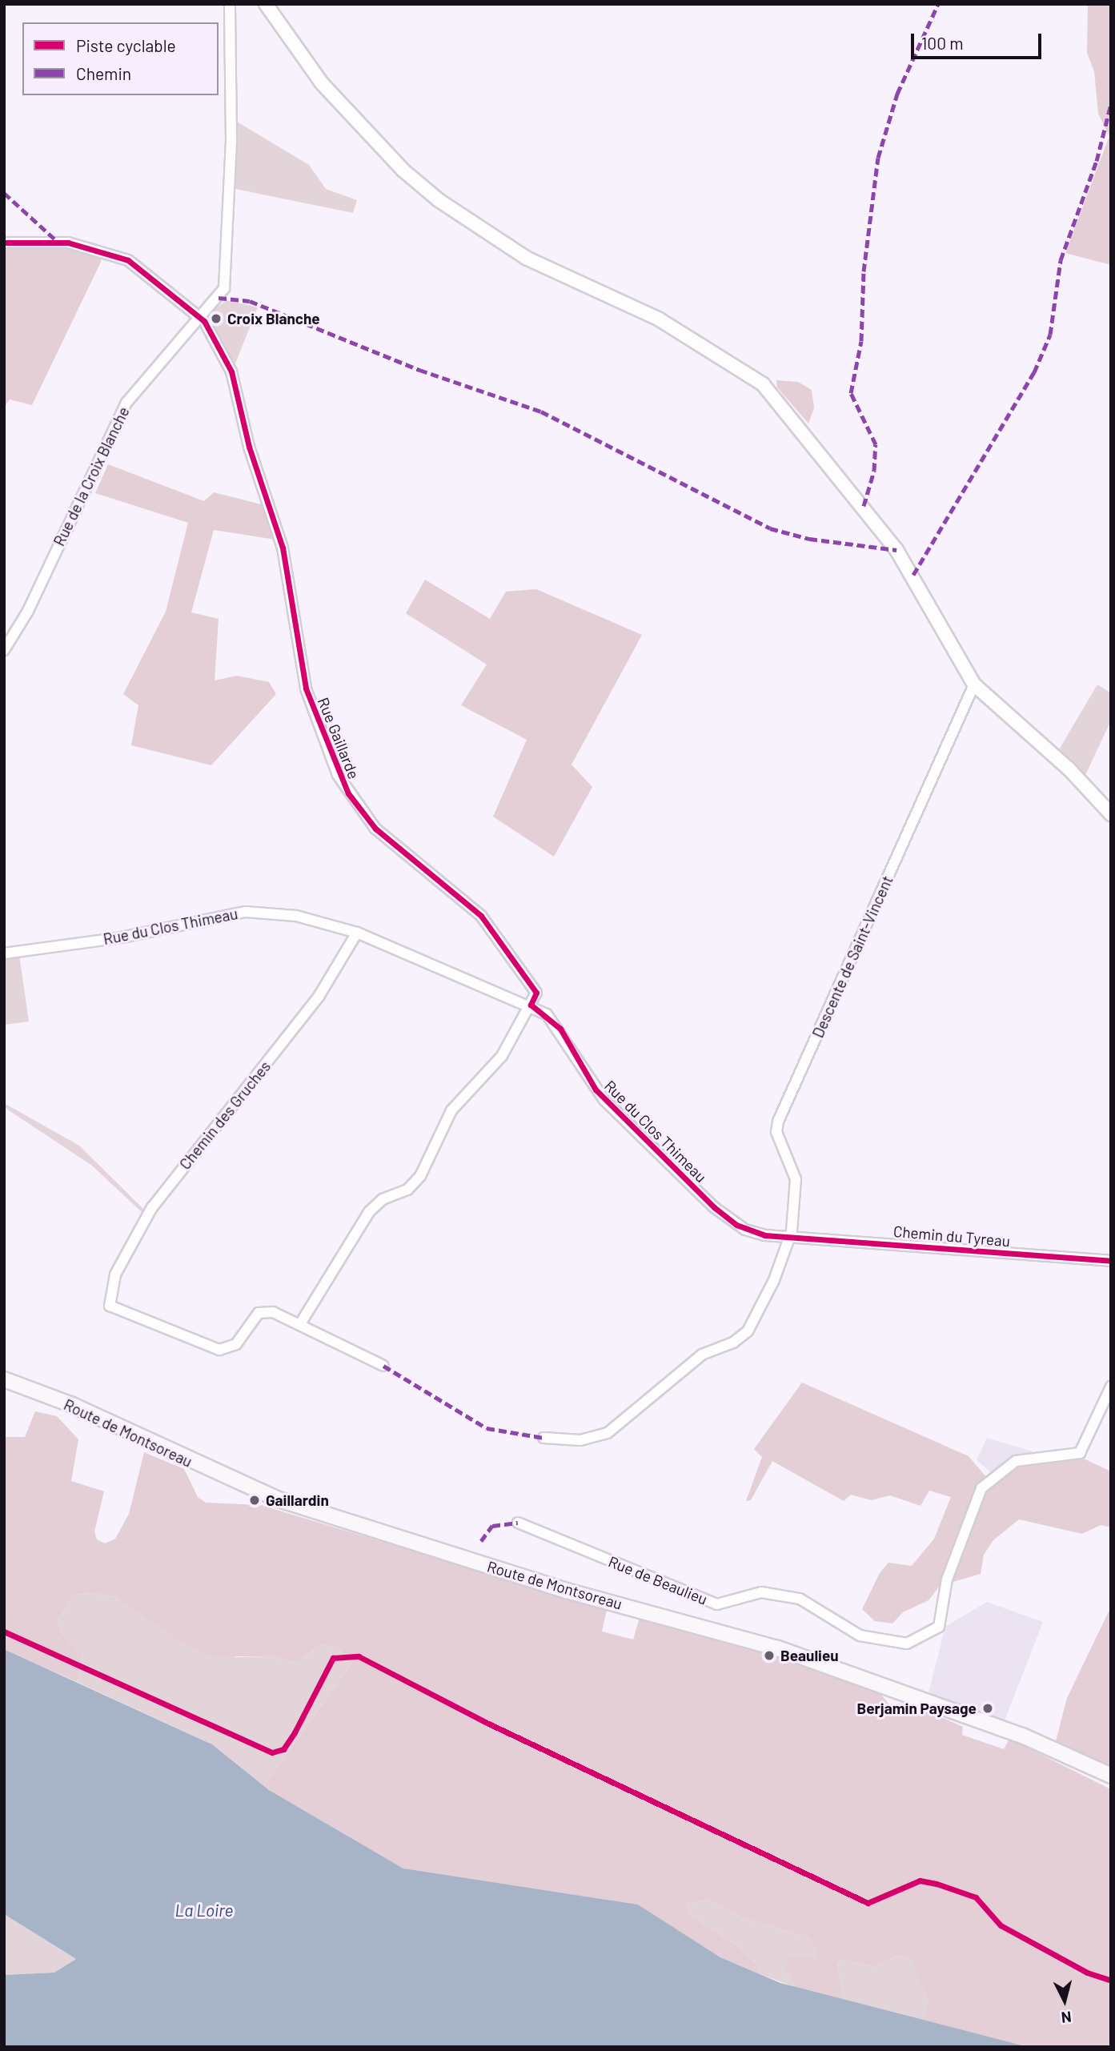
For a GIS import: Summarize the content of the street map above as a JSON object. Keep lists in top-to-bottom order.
{
  "streets": {
    "main road": ["Route de Montsoreau"],
    "street": [
      "Rue de la Croix Blanche",
      "Rue Gaillarde",
      "Rue du Clos Thimeau",
      "Descente de Saint-Vincent",
      "Chemin des Gruches",
      "Chemin du Tyreau",
      "Rue de Beaulieu"
    ]
  },
  "crossings": [
    ["Rue de la Croix Blanche", "Rue Gaillarde"],
    ["Rue Gaillarde", "Rue du Clos Thimeau"],
    ["Rue du Clos Thimeau", "Descente de Saint-Vincent"],
    ["Rue du Clos Thimeau", "Chemin des Gruches"],
    ["Rue du Clos Thimeau", "Chemin du Tyreau"],
    ["Descente de Saint-Vincent", "Chemin du Tyreau"]
  ],
  "water": ["La Loire"],
  "places": [
    "Croix Blanche",
    "Gaillardin",
    "Beaulieu",
    "Berjamin Paysage"
  ],
  "legend": ["Piste cyclable", "Chemin"],
  "scale_bar": "100 m",
  "north": "bottom"
}
